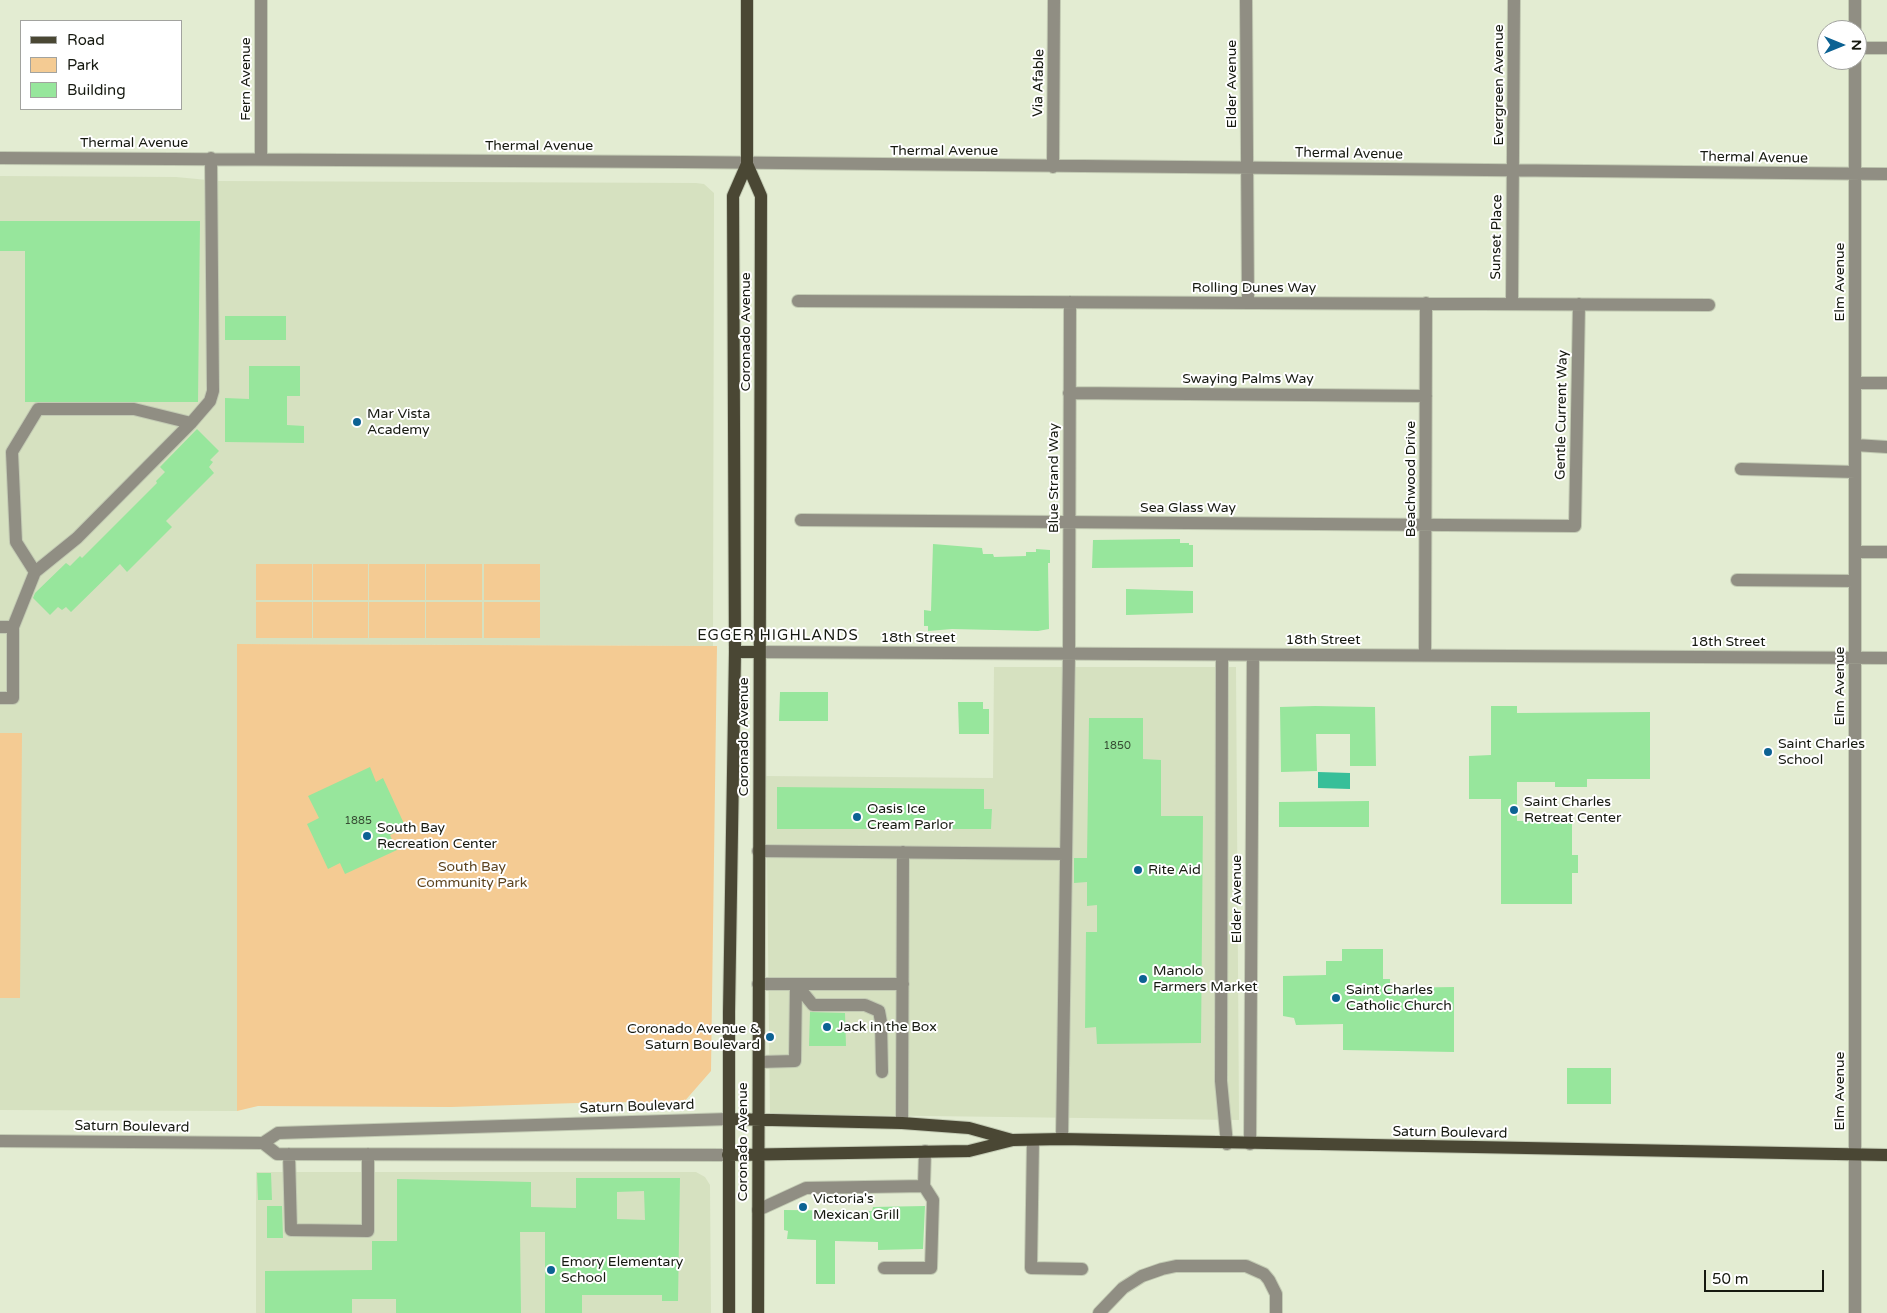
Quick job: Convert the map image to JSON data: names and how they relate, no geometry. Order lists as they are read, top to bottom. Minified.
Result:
{"streets":{"main road":["Coronado Avenue","Saturn Boulevard"],"street":["Fern Avenue","Via Afable","Elder Avenue","Evergreen Avenue","Thermal Avenue","Sunset Place","Elm Avenue","Rolling Dunes Way","Swaying Palms Way","Gentle Current Way","Blue Strand Way","Beachwood Drive","Sea Glass Way","18th Street"]},"crossings":[["Fern Avenue","Thermal Avenue"],["Via Afable","Thermal Avenue"],["Elder Avenue","Thermal Avenue"],["Elder Avenue","Rolling Dunes Way"],["Elder Avenue","18th Street"],["Elder Avenue","Saturn Boulevard"],["Evergreen Avenue","Thermal Avenue"],["Evergreen Avenue","Sunset Place"],["Thermal Avenue","Sunset Place"],["Thermal Avenue","Elm Avenue"],["Thermal Avenue","Coronado Avenue"],["Sunset Place","Rolling Dunes Way"],["Elm Avenue","18th Street"],["Elm Avenue","Saturn Boulevard"],["Rolling Dunes Way","Gentle Current Way"],["Rolling Dunes Way","Blue Strand Way"],["Rolling Dunes Way","Beachwood Drive"],["Coronado Avenue","18th Street"],["Coronado Avenue","Saturn Boulevard"],["Swaying Palms Way","Blue Strand Way"],["Swaying Palms Way","Beachwood Drive"],["Gentle Current Way","Sea Glass Way"],["Blue Strand Way","Sea Glass Way"],["Blue Strand Way","18th Street"],["Blue Strand Way","Saturn Boulevard"],["Beachwood Drive","Sea Glass Way"],["Beachwood Drive","18th Street"]],"districts":["EGGER HIGHLANDS"],"parks":["South Bay Community Park"],"places":["Mar Vista Academy","Saint Charles School","Saint Charles Retreat Center","Oasis Ice Cream Parlor","South Bay Recreation Center","Rite Aid","Manolo Farmers Market","Saint Charles Catholic Church","Jack in the Box","Coronado Avenue & Saturn Boulevard","Victoria's Mexican Grill","Emory Elementary School"],"house_numbers":["1850","1885"],"legend":["Road","Park","Building"],"scale_bar":"50 m","north":"right"}
